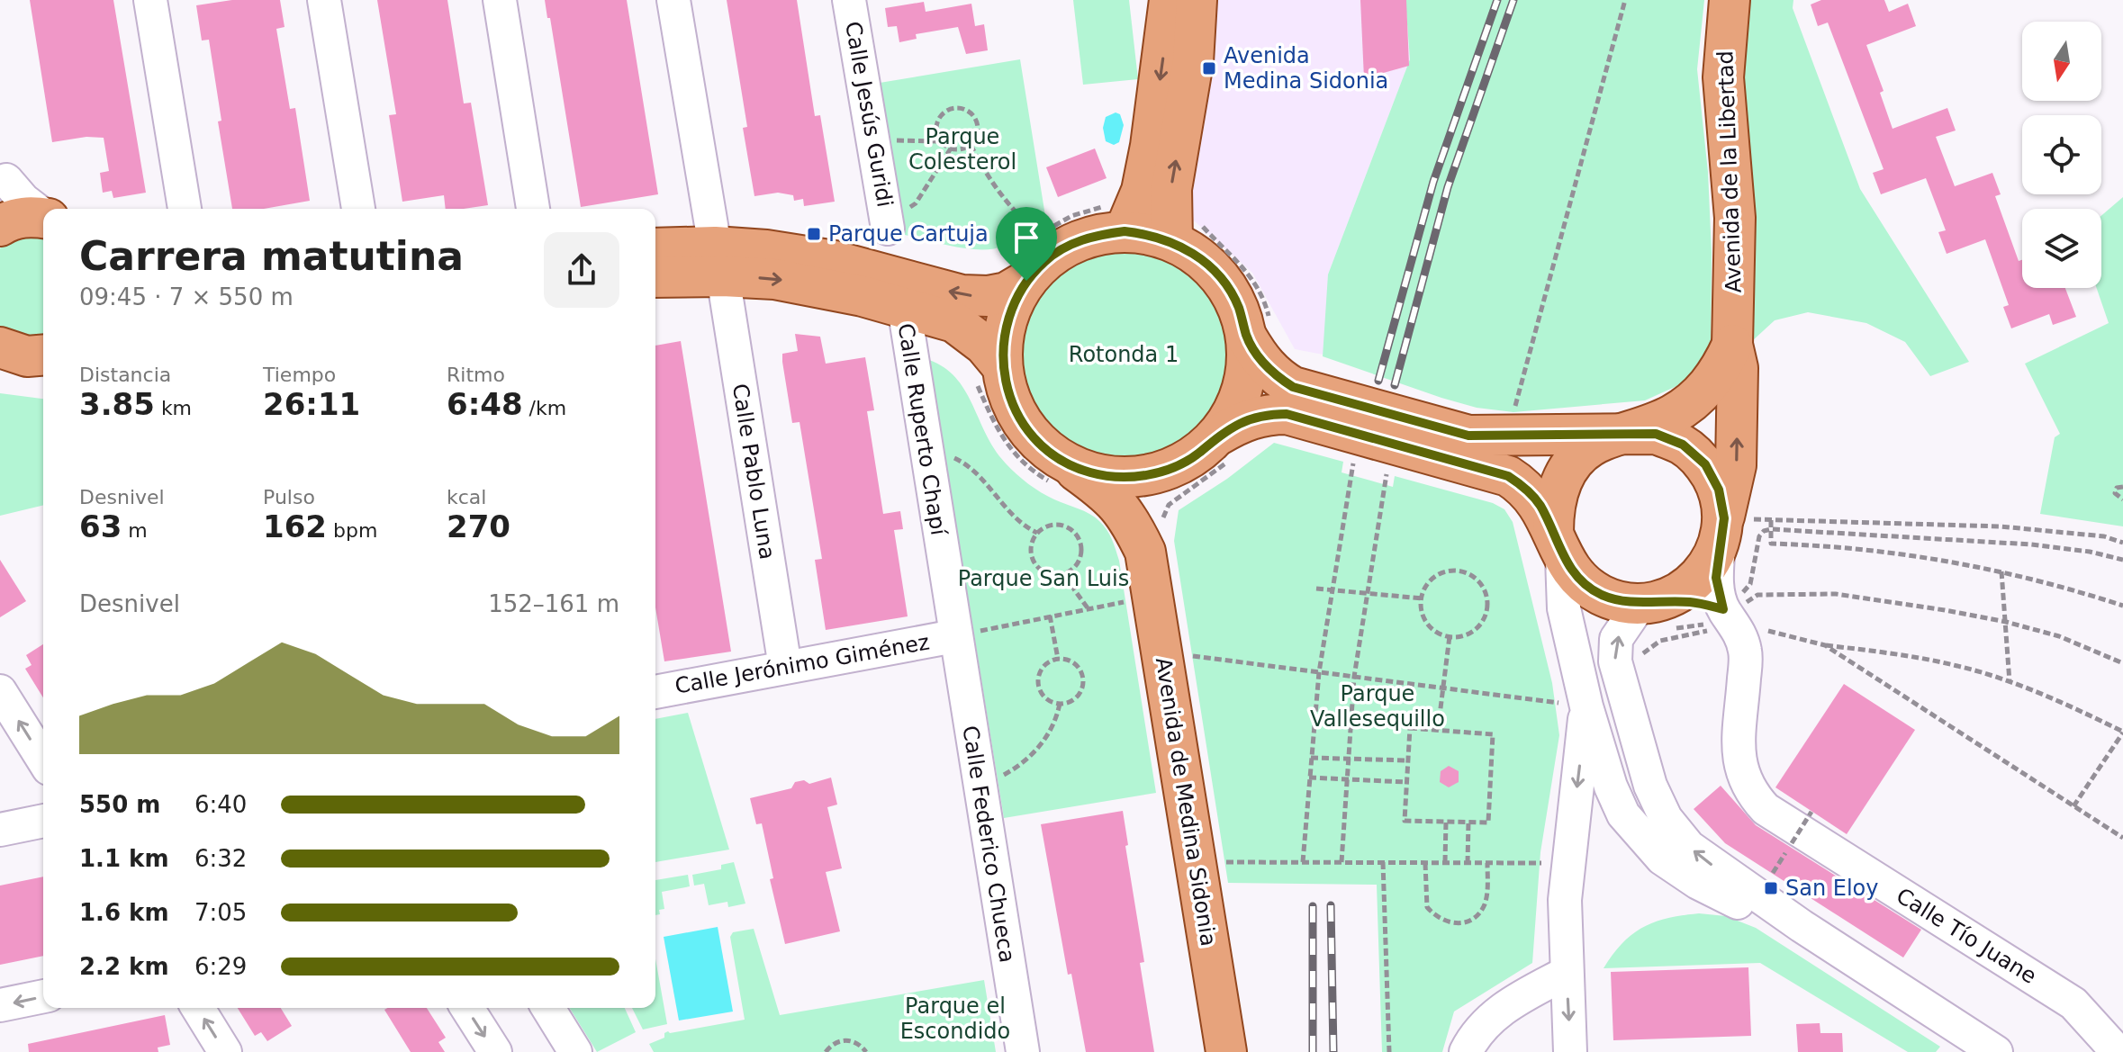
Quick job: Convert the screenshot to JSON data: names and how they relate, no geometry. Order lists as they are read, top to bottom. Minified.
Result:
{"streets":{"main road":["Avenida de la Libertad","Avenida de Medina Sidonia"],"street":["Calle Jesús Guridi","Calle Ruperto Chapí","Calle Pablo Luna","Calle Jerónimo Giménez","Calle Federico Chueca","Calle Tío Juane"]},"crossings":[["Avenida de la Libertad","Calle Tío Juane"],["Calle Ruperto Chapí","Calle Jerónimo Giménez"],["Calle Ruperto Chapí","Calle Federico Chueca"],["Calle Pablo Luna","Calle Jerónimo Giménez"],["Calle Jerónimo Giménez","Calle Federico Chueca"]],"parks":["Parque Colesterol","Rotonda 1","Parque San Luis","Parque Vallesequillo","Parque el Escondido"],"places":{"transit":["Avenida Medina Sidonia","Parque Cartuja","San Eloy"]},"north":"bottom","page":{"heading":["Carrera matutina","09:45 · 7 × 550 m"],"stats":[["Distancia","3.85 km"],["Tiempo","26:11"],["Ritmo","6:48 /km"],["Desnivel","63 m"],["Pulso","162 bpm"],["kcal","270"]],"chart":["Desnivel","152–161 m"],"list":[{"name":"550 m","note":"6:40"},{"name":"1.1 km","note":"6:32"},{"name":"1.6 km","note":"7:05"},{"name":"2.2 km","note":"6:29"}]}}
